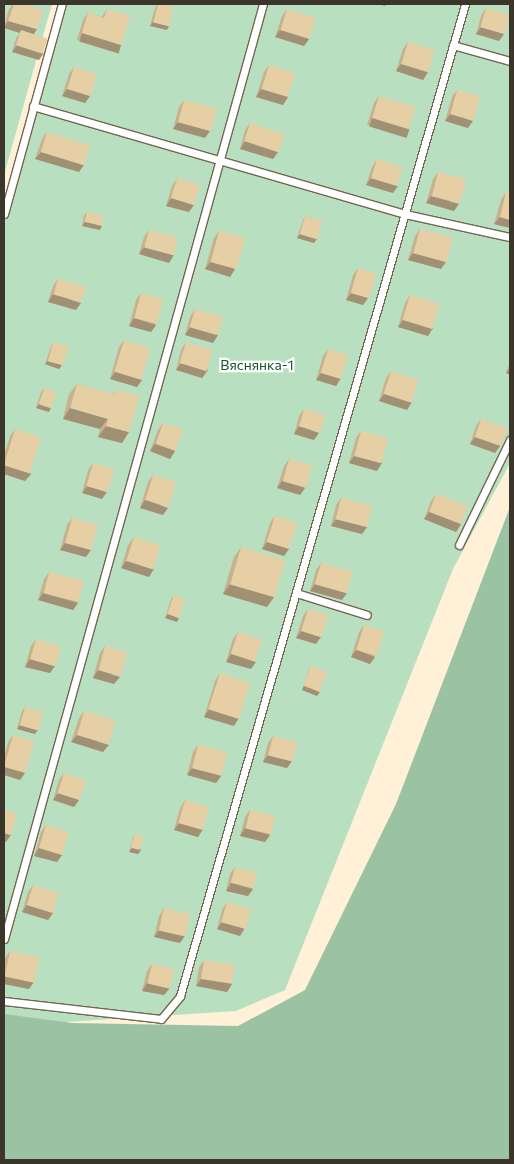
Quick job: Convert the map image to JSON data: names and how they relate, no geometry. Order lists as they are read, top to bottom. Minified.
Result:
{"parks":["Вяснянка-1"]}
